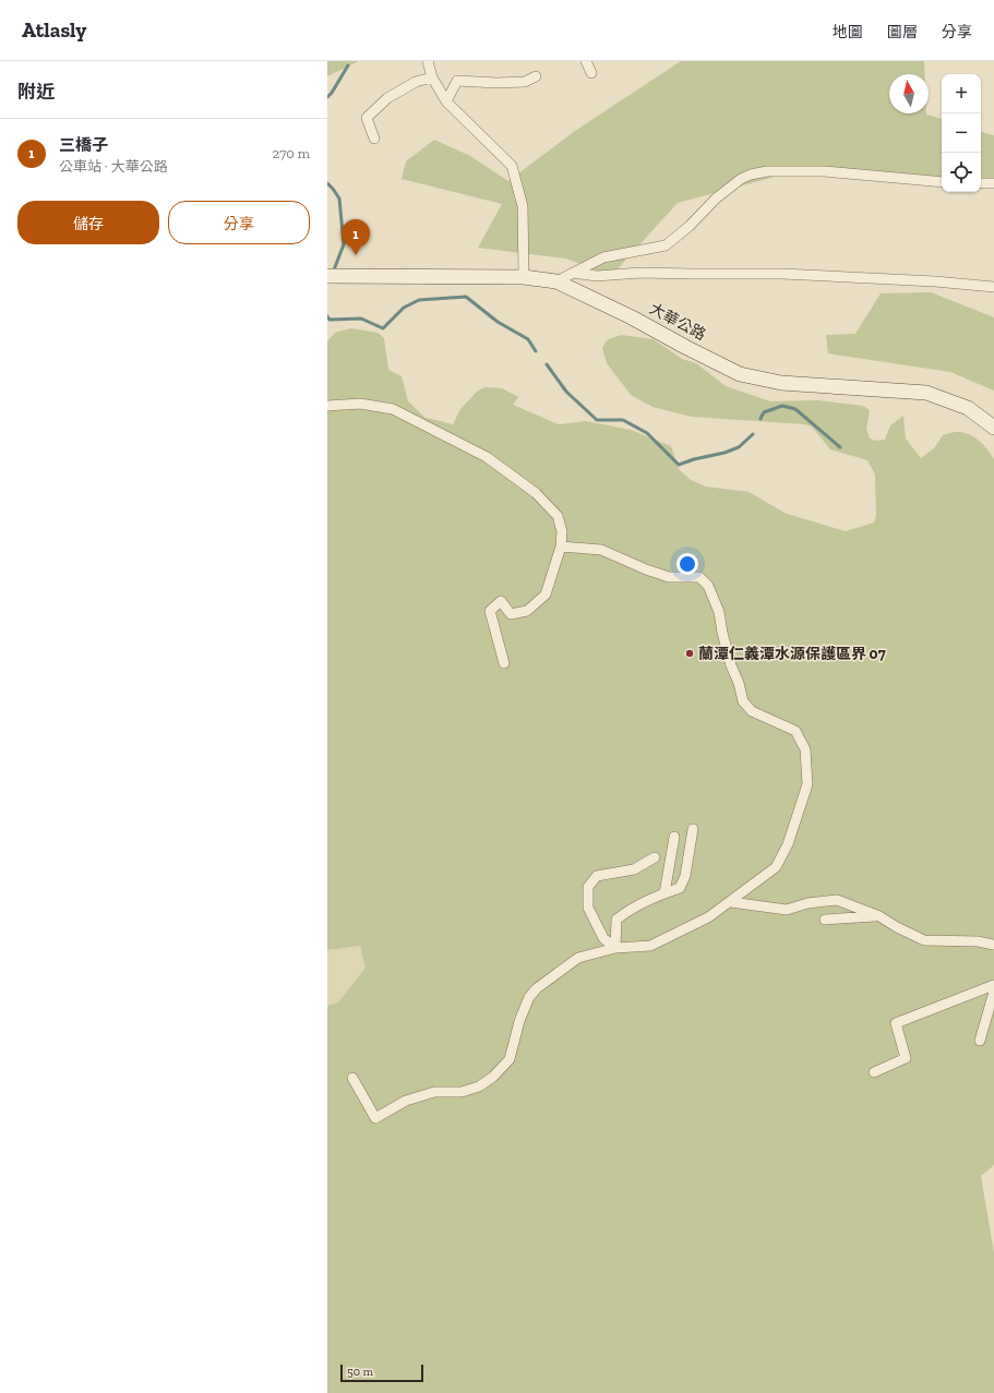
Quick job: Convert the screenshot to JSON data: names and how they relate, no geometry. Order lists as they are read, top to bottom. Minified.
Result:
{"streets":{"main road":["大華公路"]},"places":["蘭潭仁義潭水源保護區界 07"],"scale_bar":"50 m","north":"top","page":{"header":"Atlasly","nav":["地圖","圖層","分享"],"heading":"附近","map_buttons":["+","−"],"list":[{"mark":"1","name":"三橋子","note":"公車站 · 大華公路","value":"270 m"}],"buttons":["儲存","分享"],"pins":"1","scale":"50 m"}}
